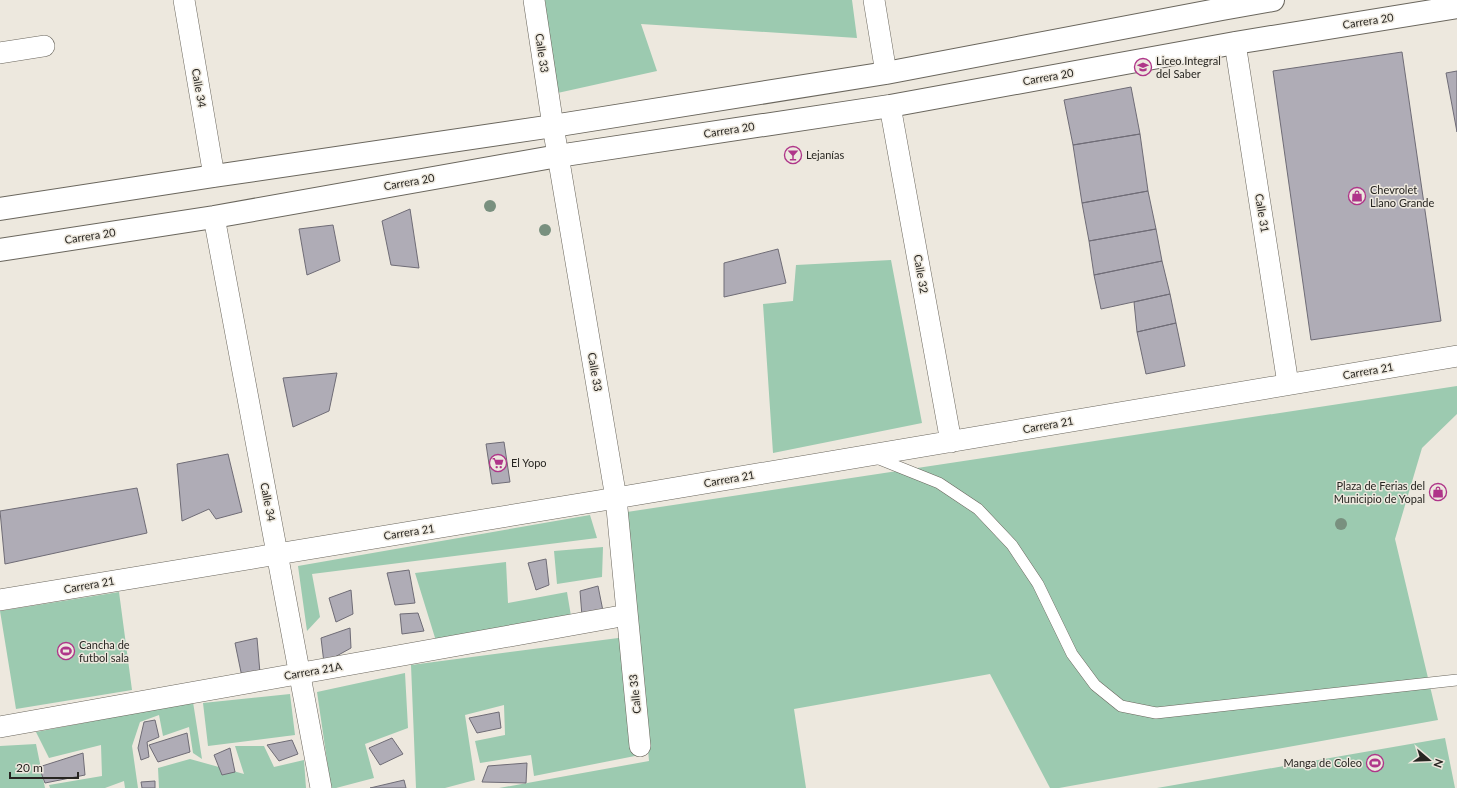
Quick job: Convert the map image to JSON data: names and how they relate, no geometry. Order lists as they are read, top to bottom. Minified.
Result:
{"streets":{"main road":["Carrera 20"],"street":["Calle 33","Calle 34","Calle 31","Calle 32","Carrera 21","Carrera 21A"]},"crossings":[["Carrera 20","Calle 33"],["Carrera 20","Calle 34"],["Carrera 20","Calle 31"],["Carrera 20","Calle 32"],["Calle 33","Carrera 21"],["Calle 33","Carrera 21A"],["Calle 34","Carrera 21"],["Calle 34","Carrera 21A"],["Calle 31","Carrera 21"],["Calle 32","Carrera 21"]],"places":{"school or university":["Liceo Integral del Saber"],"bar":["Lejanías"],"shop":["Chevrolet Llano Grande","Plaza de Ferias del Municipio de Yopal"],"supermarket":["El Yopo"],"sports":["Cancha de futbol sala","Manga de Coleo"]},"scale_bar":"20 m","north":"right"}
